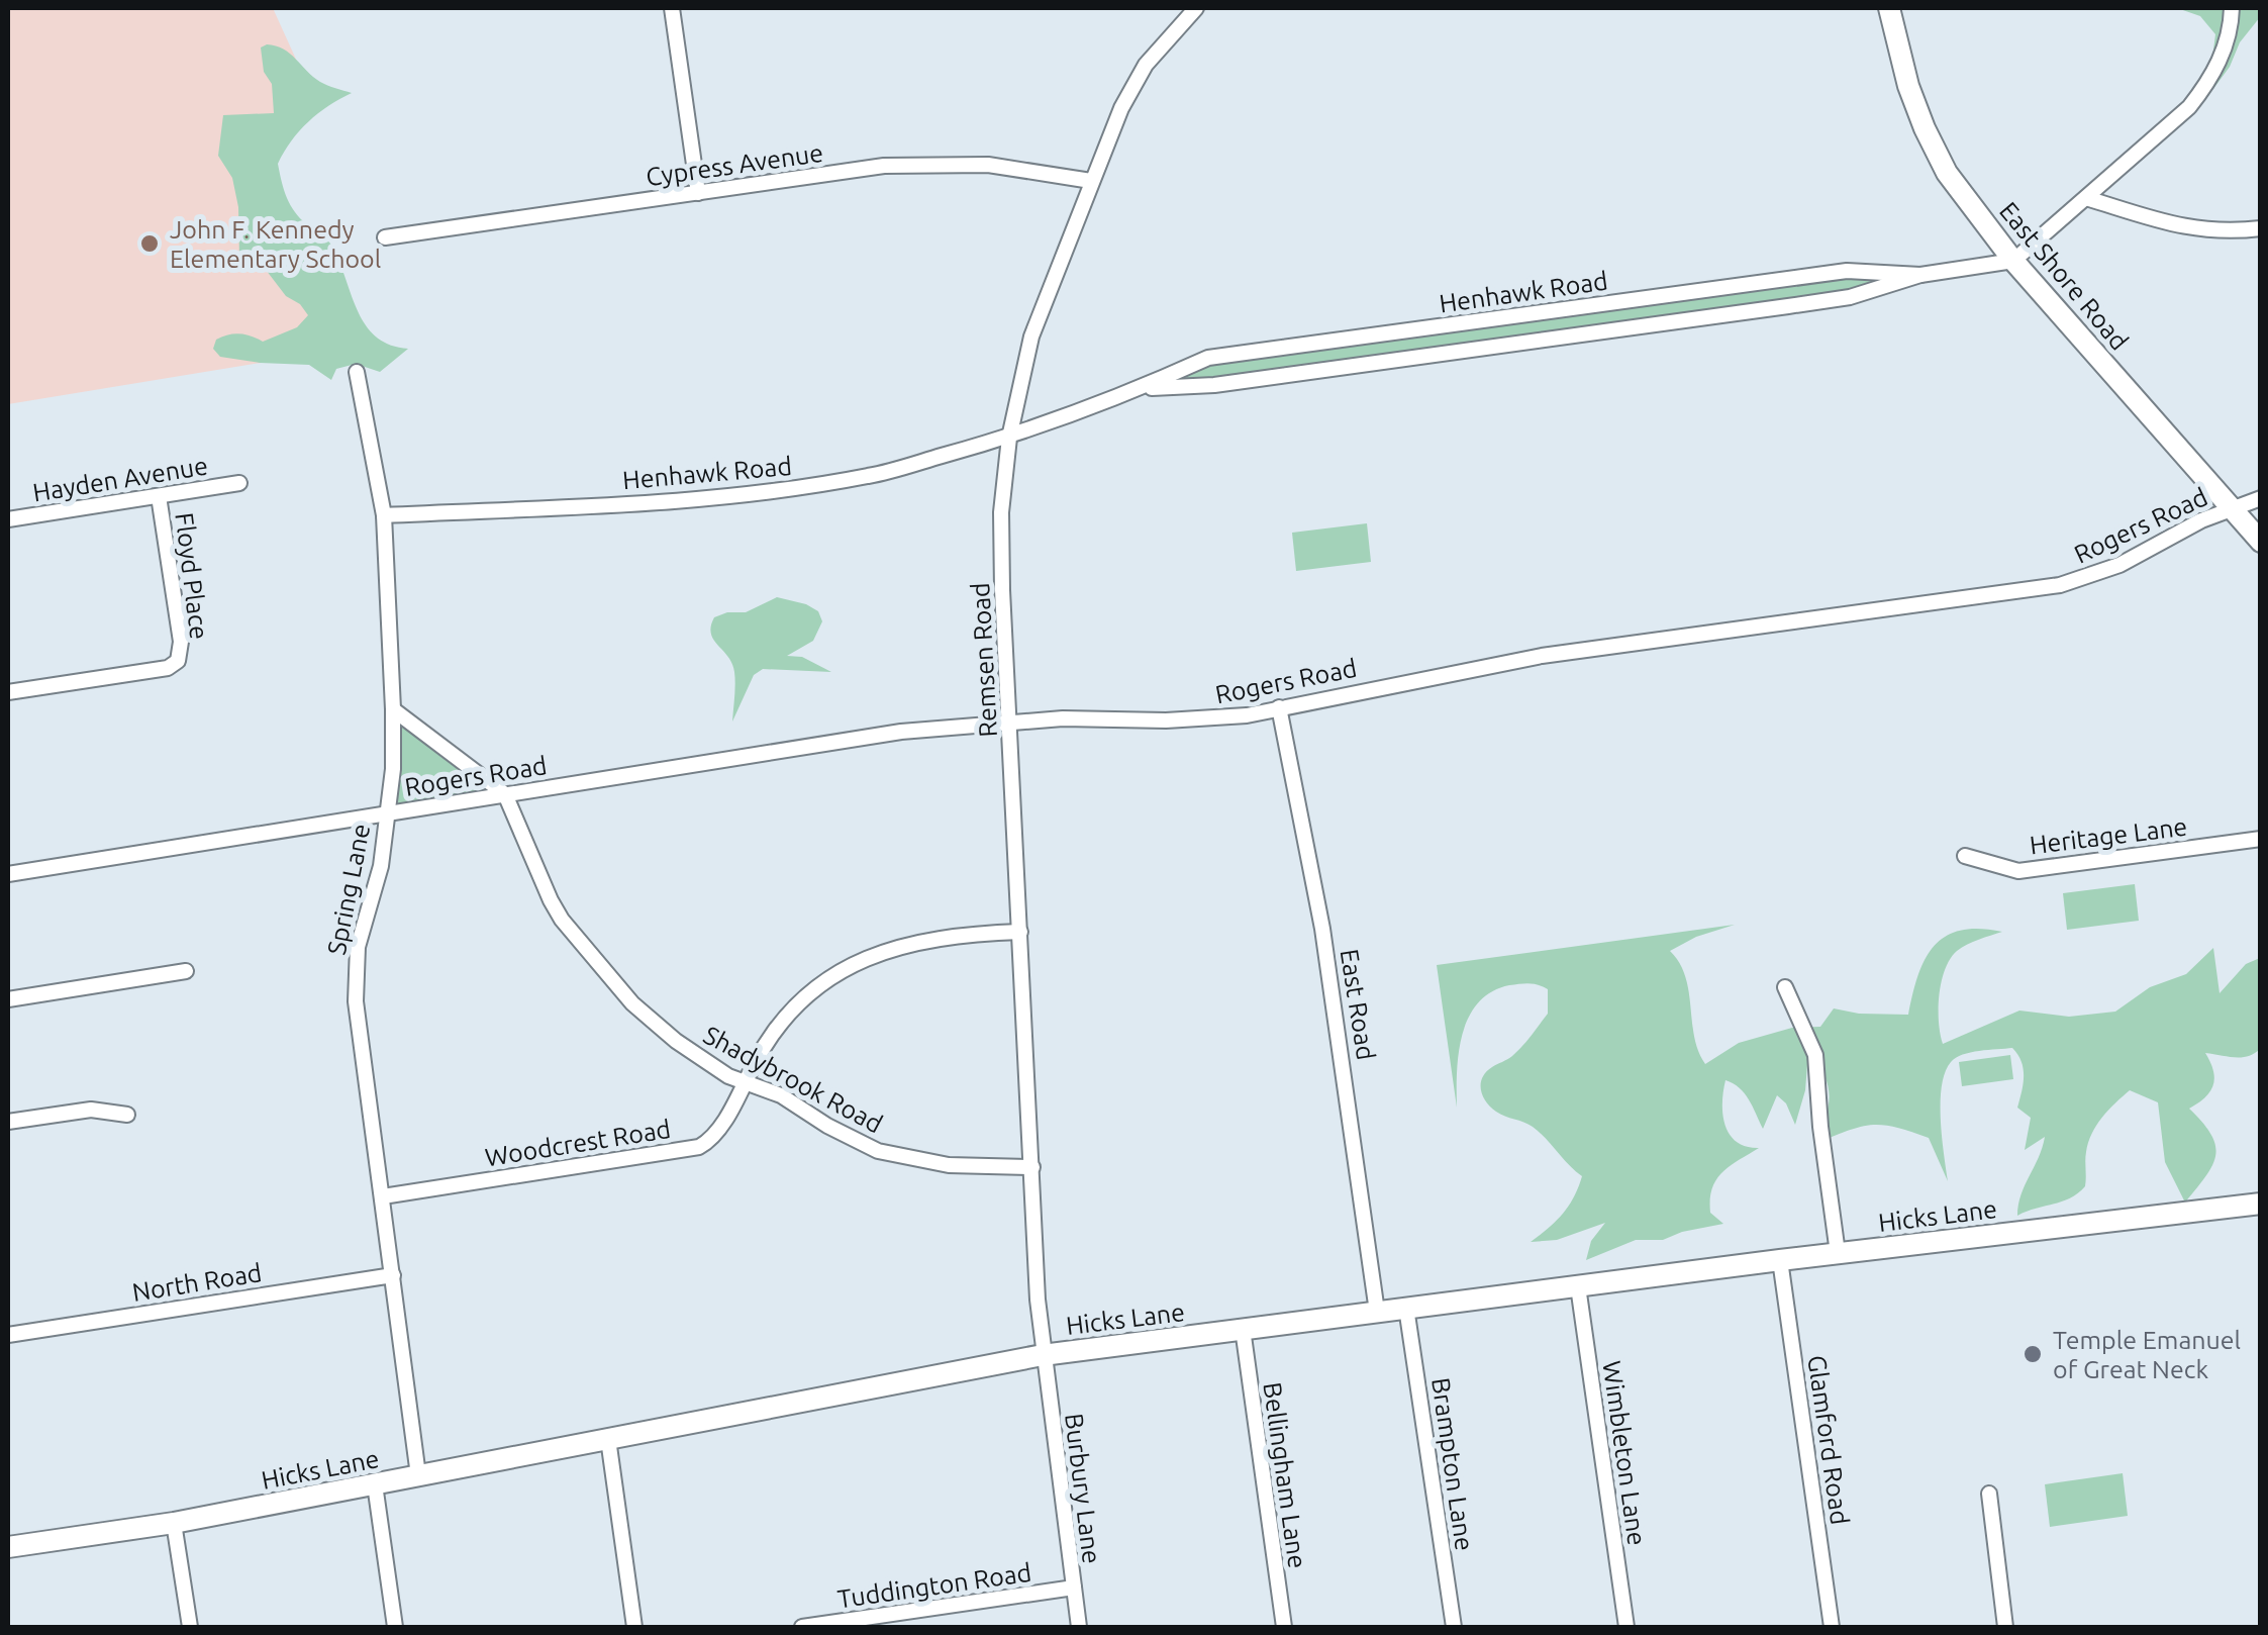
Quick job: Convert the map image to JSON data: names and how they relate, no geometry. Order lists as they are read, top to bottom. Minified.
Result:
{"streets":{"main road":["East Shore Road","Hicks Lane"],"street":["Cypress Avenue","Henhawk Road","Hayden Avenue","Rogers Road","Floyd Place","Remsen Road","Heritage Lane","Spring Lane","East Road","Shadybrook Road","Woodcrest Road","North Road","Glamford Road","Wimbleton Lane","Brampton Lane","Bellingham Lane","Burbury Lane","Tuddington Road"]},"crossings":[["Cypress Avenue","Remsen Road"],["East Shore Road","Henhawk Road"],["East Shore Road","Rogers Road"],["Henhawk Road","Remsen Road"],["Henhawk Road","Spring Lane"],["Hayden Avenue","Floyd Place"],["Rogers Road","Remsen Road"],["Rogers Road","Spring Lane"],["Rogers Road","East Road"],["Rogers Road","Shadybrook Road"],["Remsen Road","Shadybrook Road"],["Remsen Road","Woodcrest Road"],["Remsen Road","Hicks Lane"],["Remsen Road","Burbury Lane"],["Spring Lane","Shadybrook Road"],["Spring Lane","Woodcrest Road"],["Spring Lane","Hicks Lane"],["Spring Lane","North Road"],["East Road","Hicks Lane"],["Shadybrook Road","Woodcrest Road"],["Hicks Lane","Glamford Road"],["Hicks Lane","Wimbleton Lane"],["Hicks Lane","Brampton Lane"],["Hicks Lane","Bellingham Lane"],["Hicks Lane","Burbury Lane"],["Burbury Lane","Tuddington Road"]],"places":["John F. Kennedy Elementary School","Temple Emanuel of Great Neck"]}
